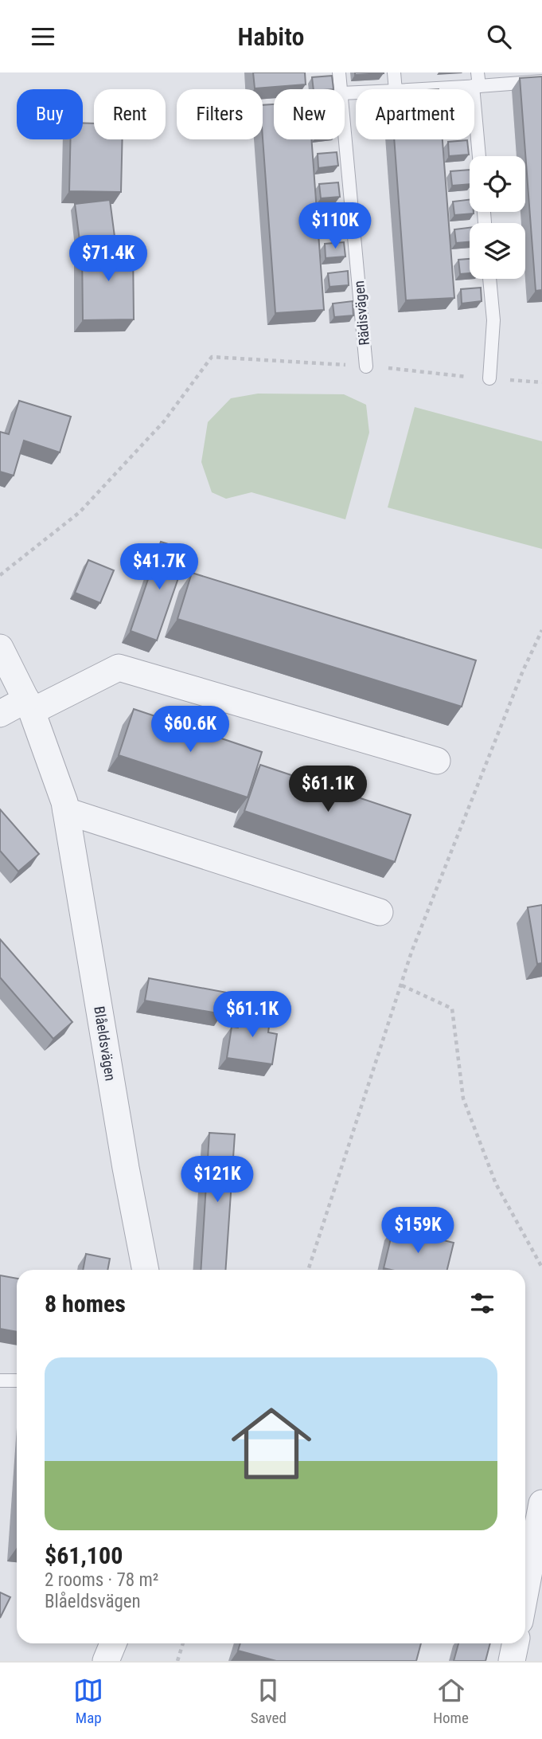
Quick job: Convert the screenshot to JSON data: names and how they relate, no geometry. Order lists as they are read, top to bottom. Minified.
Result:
{"streets":{"street":["Blåeldsvägen"],"lane":["Rädisvägen"]},"page":{"header":"Habito","chip":["Buy","Rent","Filters","New","Apartment"],"price":["$110K","$71.4K","$41.7K","$60.6K","$61.1K","$61.1K","$121K","$159K"],"heading":"8 homes","list":[{"name":"$61,100","note":"2 rooms · 78 m² · Blåeldsvägen"}],"tabs":["Map","Saved","Home"]}}
